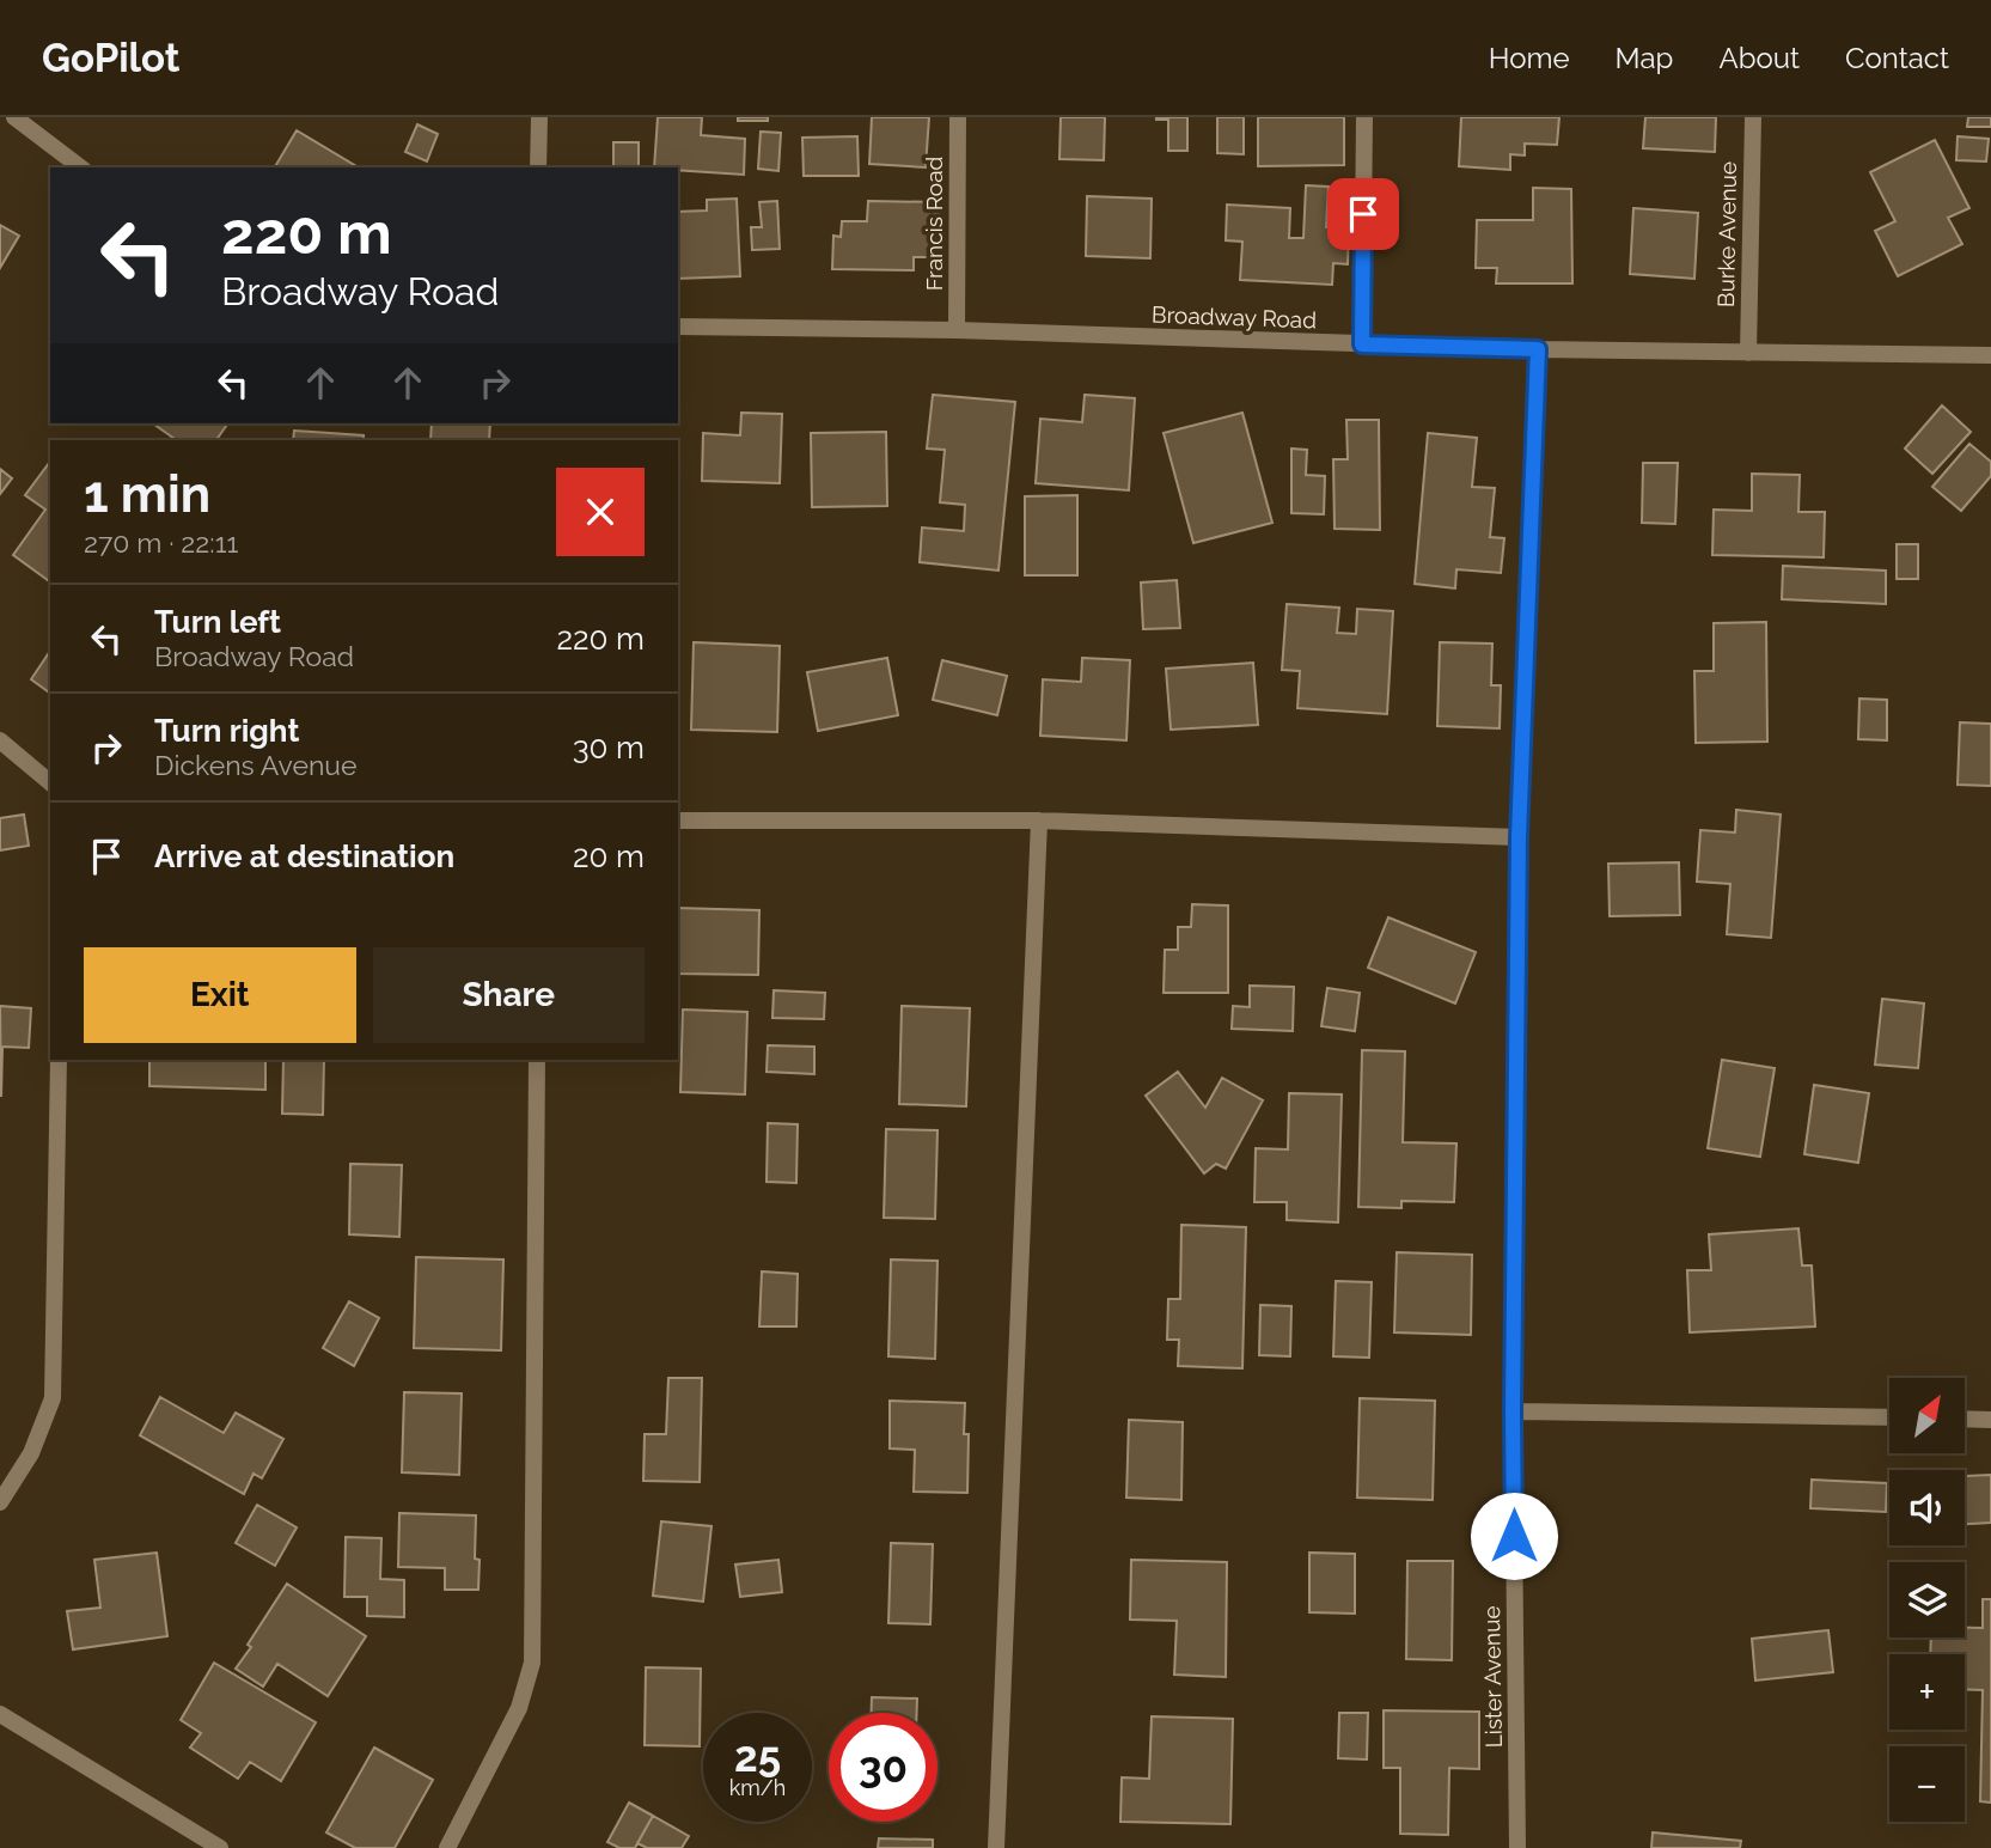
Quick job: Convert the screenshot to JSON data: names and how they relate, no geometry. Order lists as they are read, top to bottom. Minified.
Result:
{"streets":{"street":["Francis Road","Burke Avenue","Broadway Road","Lister Avenue"]},"crossings":[["Francis Road","Broadway Road"],["Burke Avenue","Broadway Road"],["Broadway Road","Lister Avenue"]],"north":"top right","page":{"header":"GoPilot","nav":["Home","Map","About","Contact"],"turn":["220 m","Broadway Road"],"heading":["1 min","270 m · 22:11"],"list":[{"name":"Turn left","note":"Broadway Road","value":"220 m"},{"name":"Turn right","note":"Dickens Avenue","value":"30 m"},{"name":"Arrive at destination","value":"20 m"}],"buttons":["Exit","Share"],"map_buttons":["+","−"],"speed":"25 km/h","limit":"30"}}
